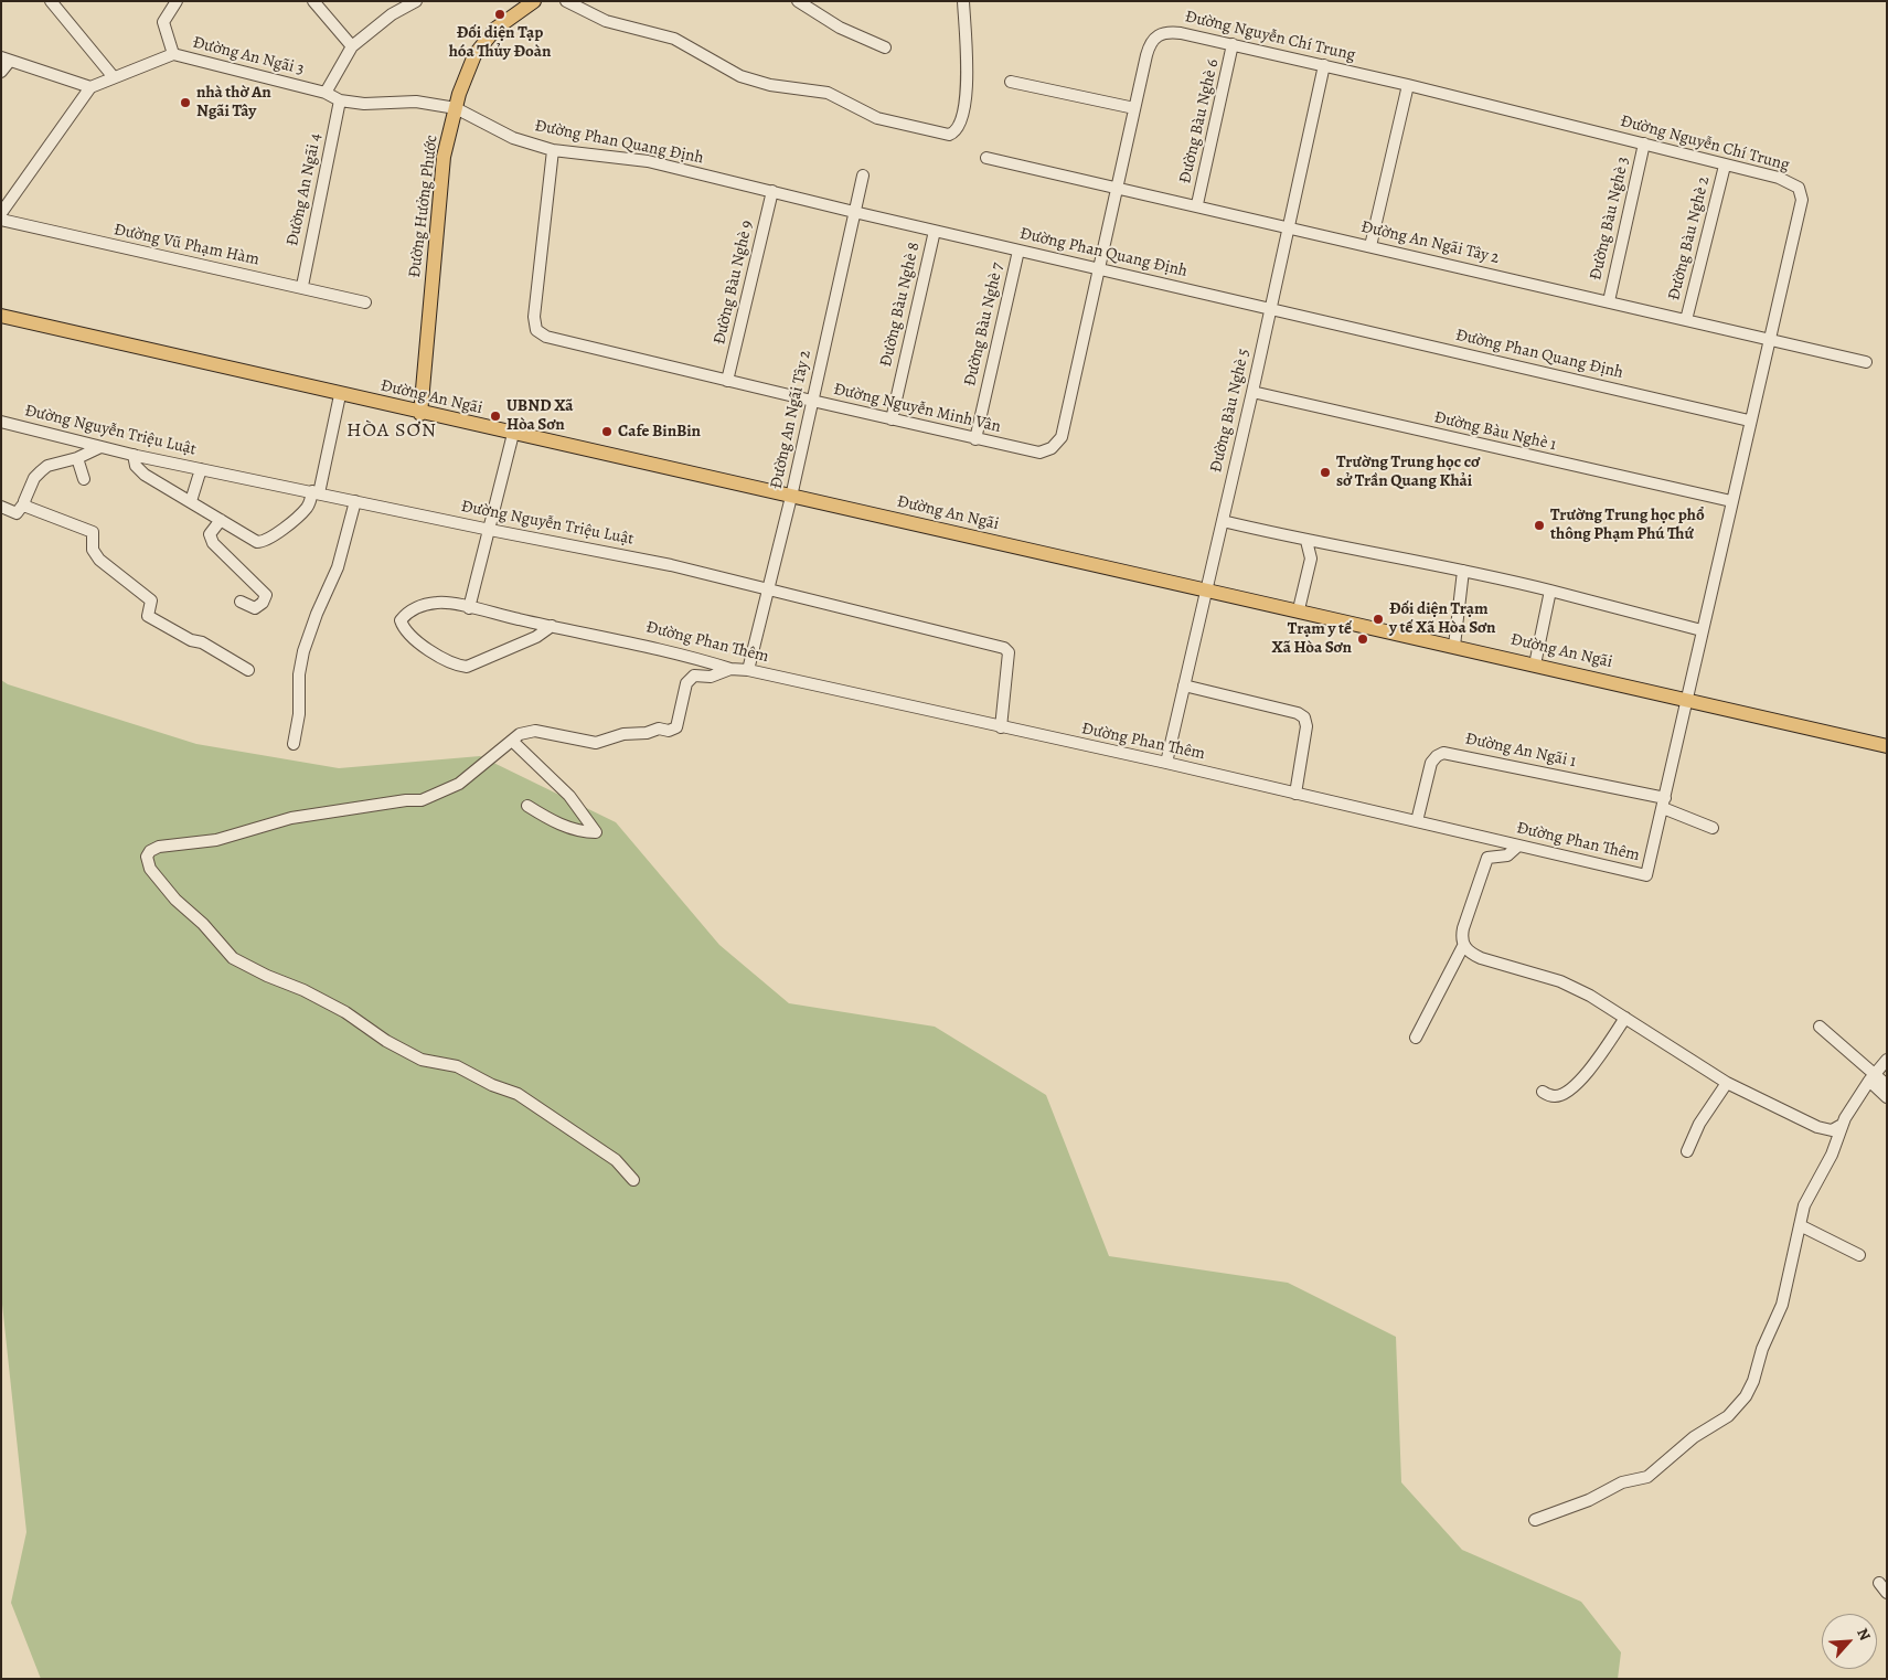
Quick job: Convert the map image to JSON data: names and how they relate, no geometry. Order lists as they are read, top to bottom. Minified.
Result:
{"streets":{"main road":["Đường Hưởng Phước","Đường An Ngãi"],"street":["Đường Nguyễn Chí Trung","Đường An Ngãi 3","Đường Bàu Nghè 6","Đường Phan Quang Định","Đường An Ngãi 4","Đường Bàu Nghè 3","Đường Bàu Nghè 2","Đường An Ngãi Tây 2","Đường Vũ Phạm Hàm","Đường Bàu Nghè 9","Đường Bàu Nghè 8","Đường Bàu Nghè 7","Đường Nguyễn Minh Vân","Đường Bàu Nghè 5","Đường Nguyễn Triệu Luật","Đường Bàu Nghè 1","Đường Phan Thêm","Đường An Ngãi 1"]},"crossings":[["Đường Nguyễn Chí Trung","Đường Bàu Nghè 6"],["Đường Nguyễn Chí Trung","Đường Phan Quang Định"],["Đường Nguyễn Chí Trung","Đường Bàu Nghè 3"],["Đường Nguyễn Chí Trung","Đường Bàu Nghè 2"],["Đường Nguyễn Chí Trung","Đường An Ngãi Tây 2"],["Đường Nguyễn Chí Trung","Đường An Ngãi"],["Đường Nguyễn Chí Trung","Đường Nguyễn Minh Vân"],["Đường Nguyễn Chí Trung","Đường Bàu Nghè 5"],["Đường Nguyễn Chí Trung","Đường Bàu Nghè 1"],["Đường Nguyễn Chí Trung","Đường Phan Thêm"],["Đường An Ngãi 3","Đường Phan Quang Định"],["Đường An Ngãi 3","Đường An Ngãi 4"],["Đường An Ngãi 3","Đường Hưởng Phước"],["Đường Bàu Nghè 6","Đường An Ngãi Tây 2"],["Đường Phan Quang Định","Đường Hưởng Phước"],["Đường Phan Quang Định","Đường An Ngãi Tây 2"],["Đường Phan Quang Định","Đường Bàu Nghè 9"],["Đường Phan Quang Định","Đường Bàu Nghè 8"],["Đường Phan Quang Định","Đường Bàu Nghè 7"],["Đường Phan Quang Định","Đường Nguyễn Minh Vân"],["Đường Phan Quang Định","Đường Bàu Nghè 5"],["Đường An Ngãi 4","Đường Vũ Phạm Hàm"],["Đường Hưởng Phước","Đường An Ngãi"],["Đường Bàu Nghè 3","Đường An Ngãi Tây 2"],["Đường Bàu Nghè 2","Đường An Ngãi Tây 2"],["Đường An Ngãi Tây 2","Đường An Ngãi"],["Đường An Ngãi Tây 2","Đường Nguyễn Minh Vân"],["Đường An Ngãi Tây 2","Đường Bàu Nghè 5"],["Đường An Ngãi Tây 2","Đường Nguyễn Triệu Luật"],["Đường An Ngãi Tây 2","Đường Phan Thêm"],["Đường Bàu Nghè 9","Đường Nguyễn Minh Vân"],["Đường Bàu Nghè 8","Đường Nguyễn Minh Vân"],["Đường Bàu Nghè 7","Đường Nguyễn Minh Vân"],["Đường An Ngãi","Đường Bàu Nghè 5"],["Đường An Ngãi","Đường Phan Thêm"],["Đường Bàu Nghè 5","Đường Bàu Nghè 1"],["Đường Bàu Nghè 5","Đường Phan Thêm"],["Đường Nguyễn Triệu Luật","Đường Phan Thêm"],["Đường Phan Thêm","Đường An Ngãi 1"]],"districts":["HÒA SƠN"],"places":["Đối diện Tạp hóa Thủy Đoàn","nhà thờ An Ngãi Tây","UBND Xã Hòa Sơn","Cafe BinBin","Trường Trung học cơ sở Trần Quang Khải","Trường Trung học phổ thông Phạm Phú Thứ","Đối diện Trạm y tế Xã Hòa Sơn","Trạm y tế Xã Hòa Sơn"],"north":"top right"}
